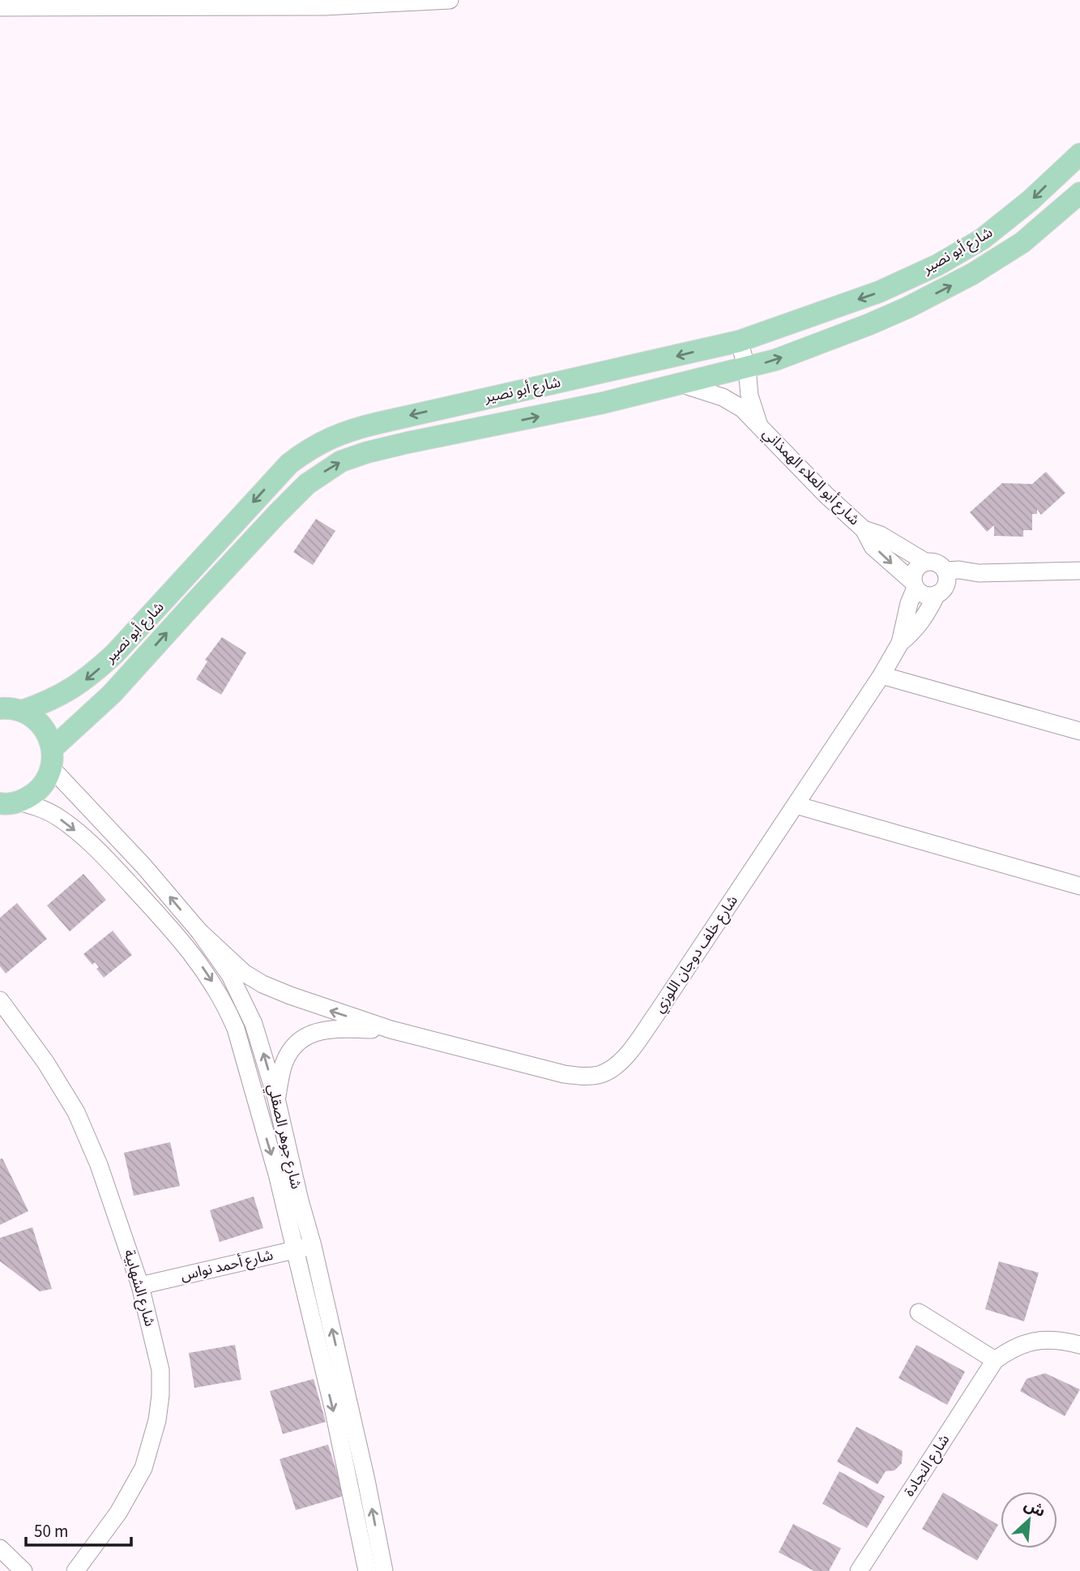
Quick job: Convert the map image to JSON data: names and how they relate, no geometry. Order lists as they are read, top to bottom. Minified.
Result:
{"streets":{"main road":["شارع أبو نصير"],"street":["شارع أبو العلاء الهمذاني","شارع خلف دوجان اللوزي","شارع جوهر الصقلي","شارع أحمد نواس","شارع الشهابية","شارع النجادة"]},"crossings":[["شارع أبو نصير","شارع أبو العلاء الهمذاني"],["شارع أبو نصير","شارع جوهر الصقلي"],["شارع أبو العلاء الهمذاني","شارع خلف دوجان اللوزي"],["شارع خلف دوجان اللوزي","شارع جوهر الصقلي"],["شارع جوهر الصقلي","شارع أحمد نواس"],["شارع أحمد نواس","شارع الشهابية"]],"scale_bar":"50 m","north":"top right"}
